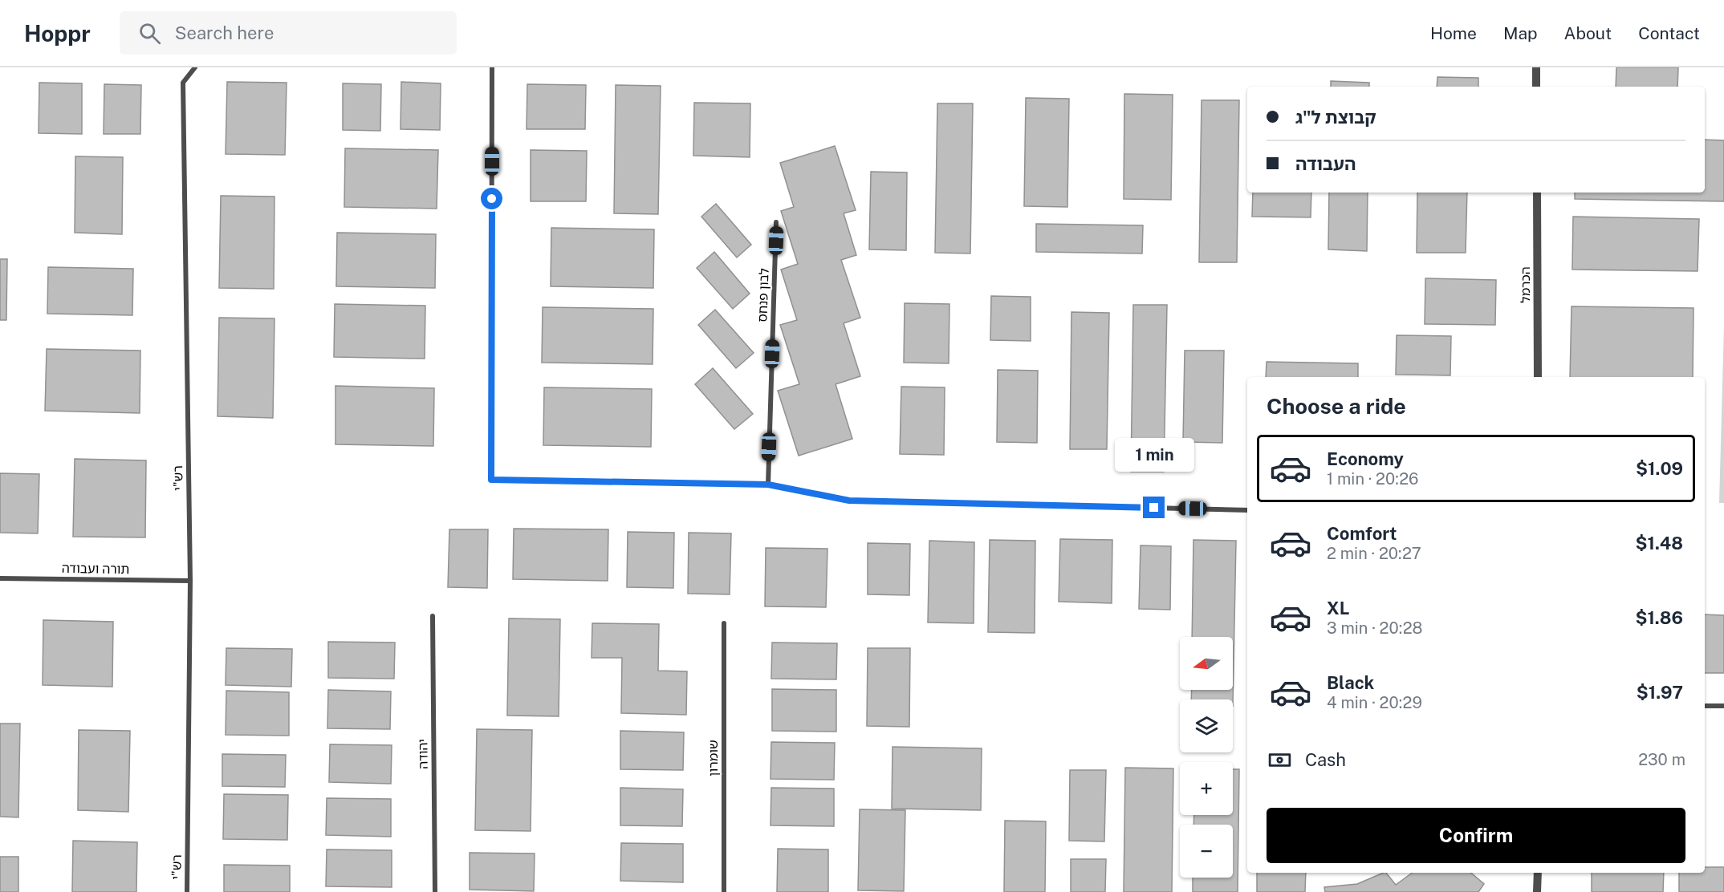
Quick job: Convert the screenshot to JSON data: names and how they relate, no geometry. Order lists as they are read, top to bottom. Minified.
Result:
{"streets":{"street":["הכרמל","לבון פנחס","רש\"י","תורה ועבודה","יהודה","שומרון"]},"crossings":[["רש\"י","תורה ועבודה"]],"north":"left","page":{"header":"Hoppr","search":"Search here","nav":["Home","Map","About","Contact"],"banner":["קבוצת ל\"ג","העבודה"],"heading":"Choose a ride","list":[{"name":"Economy","note":"1 min · 20:26","value":"$1.09"},{"name":"Comfort","note":"2 min · 20:27","value":"$1.48"},{"name":"XL","note":"3 min · 20:28","value":"$1.86"},{"name":"Black","note":"4 min · 20:29","value":"$1.97"}],"bubble":"1 min","map_buttons":["+","−"],"pay":["Cash","230 m"],"buttons":"Confirm"}}
